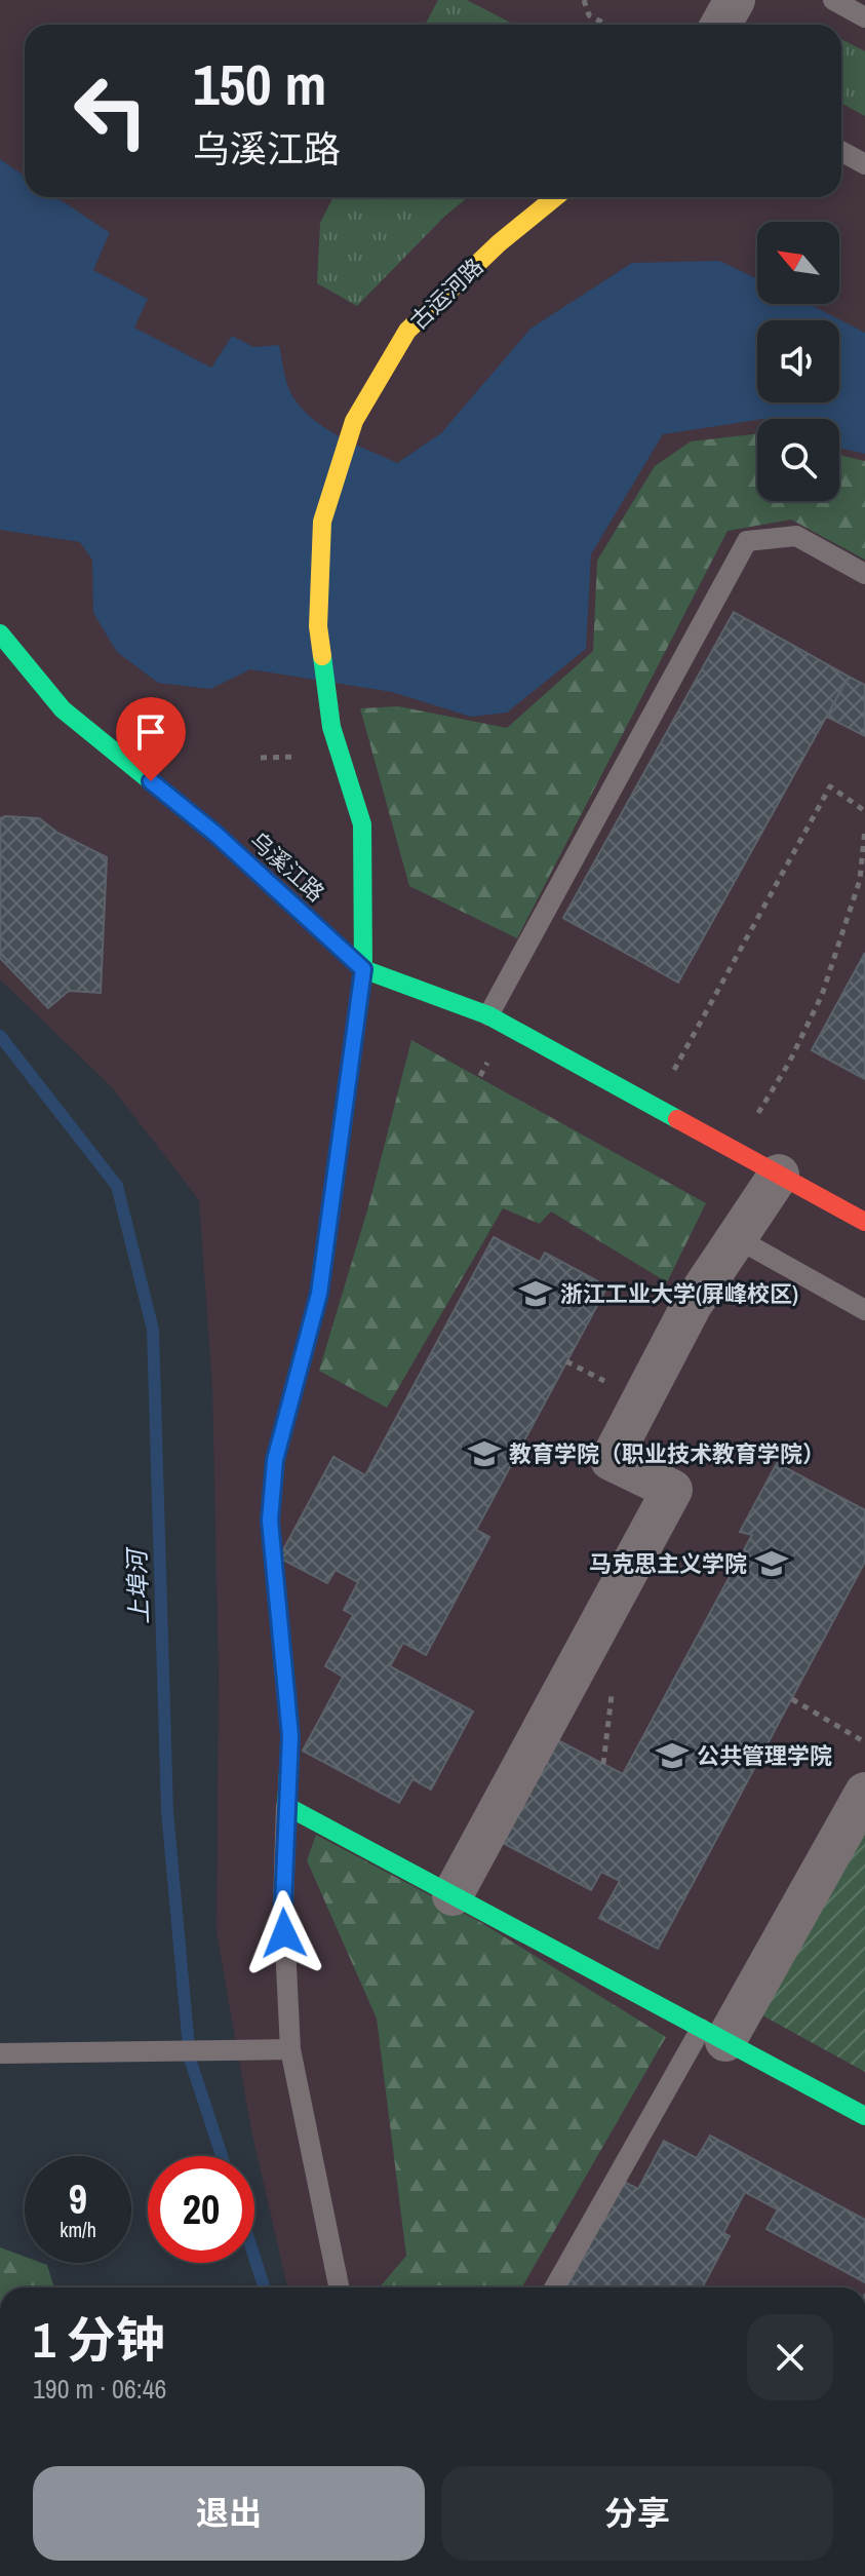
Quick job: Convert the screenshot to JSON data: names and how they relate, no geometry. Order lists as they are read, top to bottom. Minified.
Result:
{"streets":{"street":["古运河路","乌溪江路"]},"crossings":[["古运河路","乌溪江路"]],"water":["上埠河"],"places":{"school or university":["浙江工业大学(屏峰校区)","教育学院（职业技术教育学院）","马克思主义学院","公共管理学院"]},"north":"top left","page":{"turn":["150 m","乌溪江路"],"speed":"9 km/h","limit":"20","heading":["1 分钟","190 m · 06:46"],"buttons":["退出","分享"]}}
